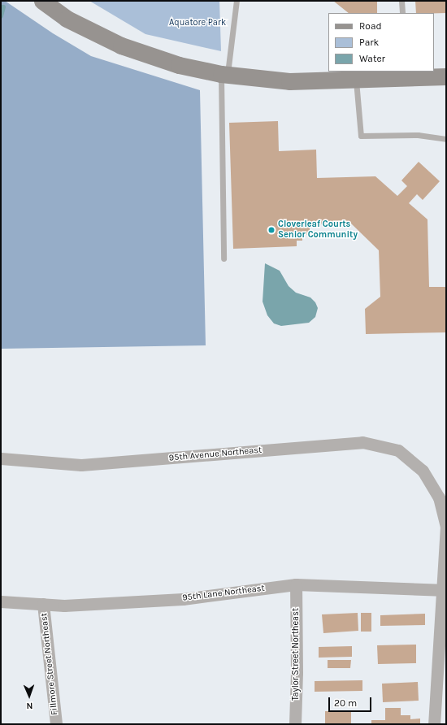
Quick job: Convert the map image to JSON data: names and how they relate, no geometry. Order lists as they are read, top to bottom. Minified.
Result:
{"streets":{"street":["95th Avenue Northeast","95th Lane Northeast","Taylor Street Northeast","Fillmore Street Northeast"]},"crossings":[["95th Avenue Northeast","95th Lane Northeast"],["95th Lane Northeast","Taylor Street Northeast"],["95th Lane Northeast","Fillmore Street Northeast"]],"parks":["Aquatore Park"],"places":["Cloverleaf Courts Senior Community"],"legend":["Road","Park","Water"],"scale_bar":"20 m","north":"bottom"}
